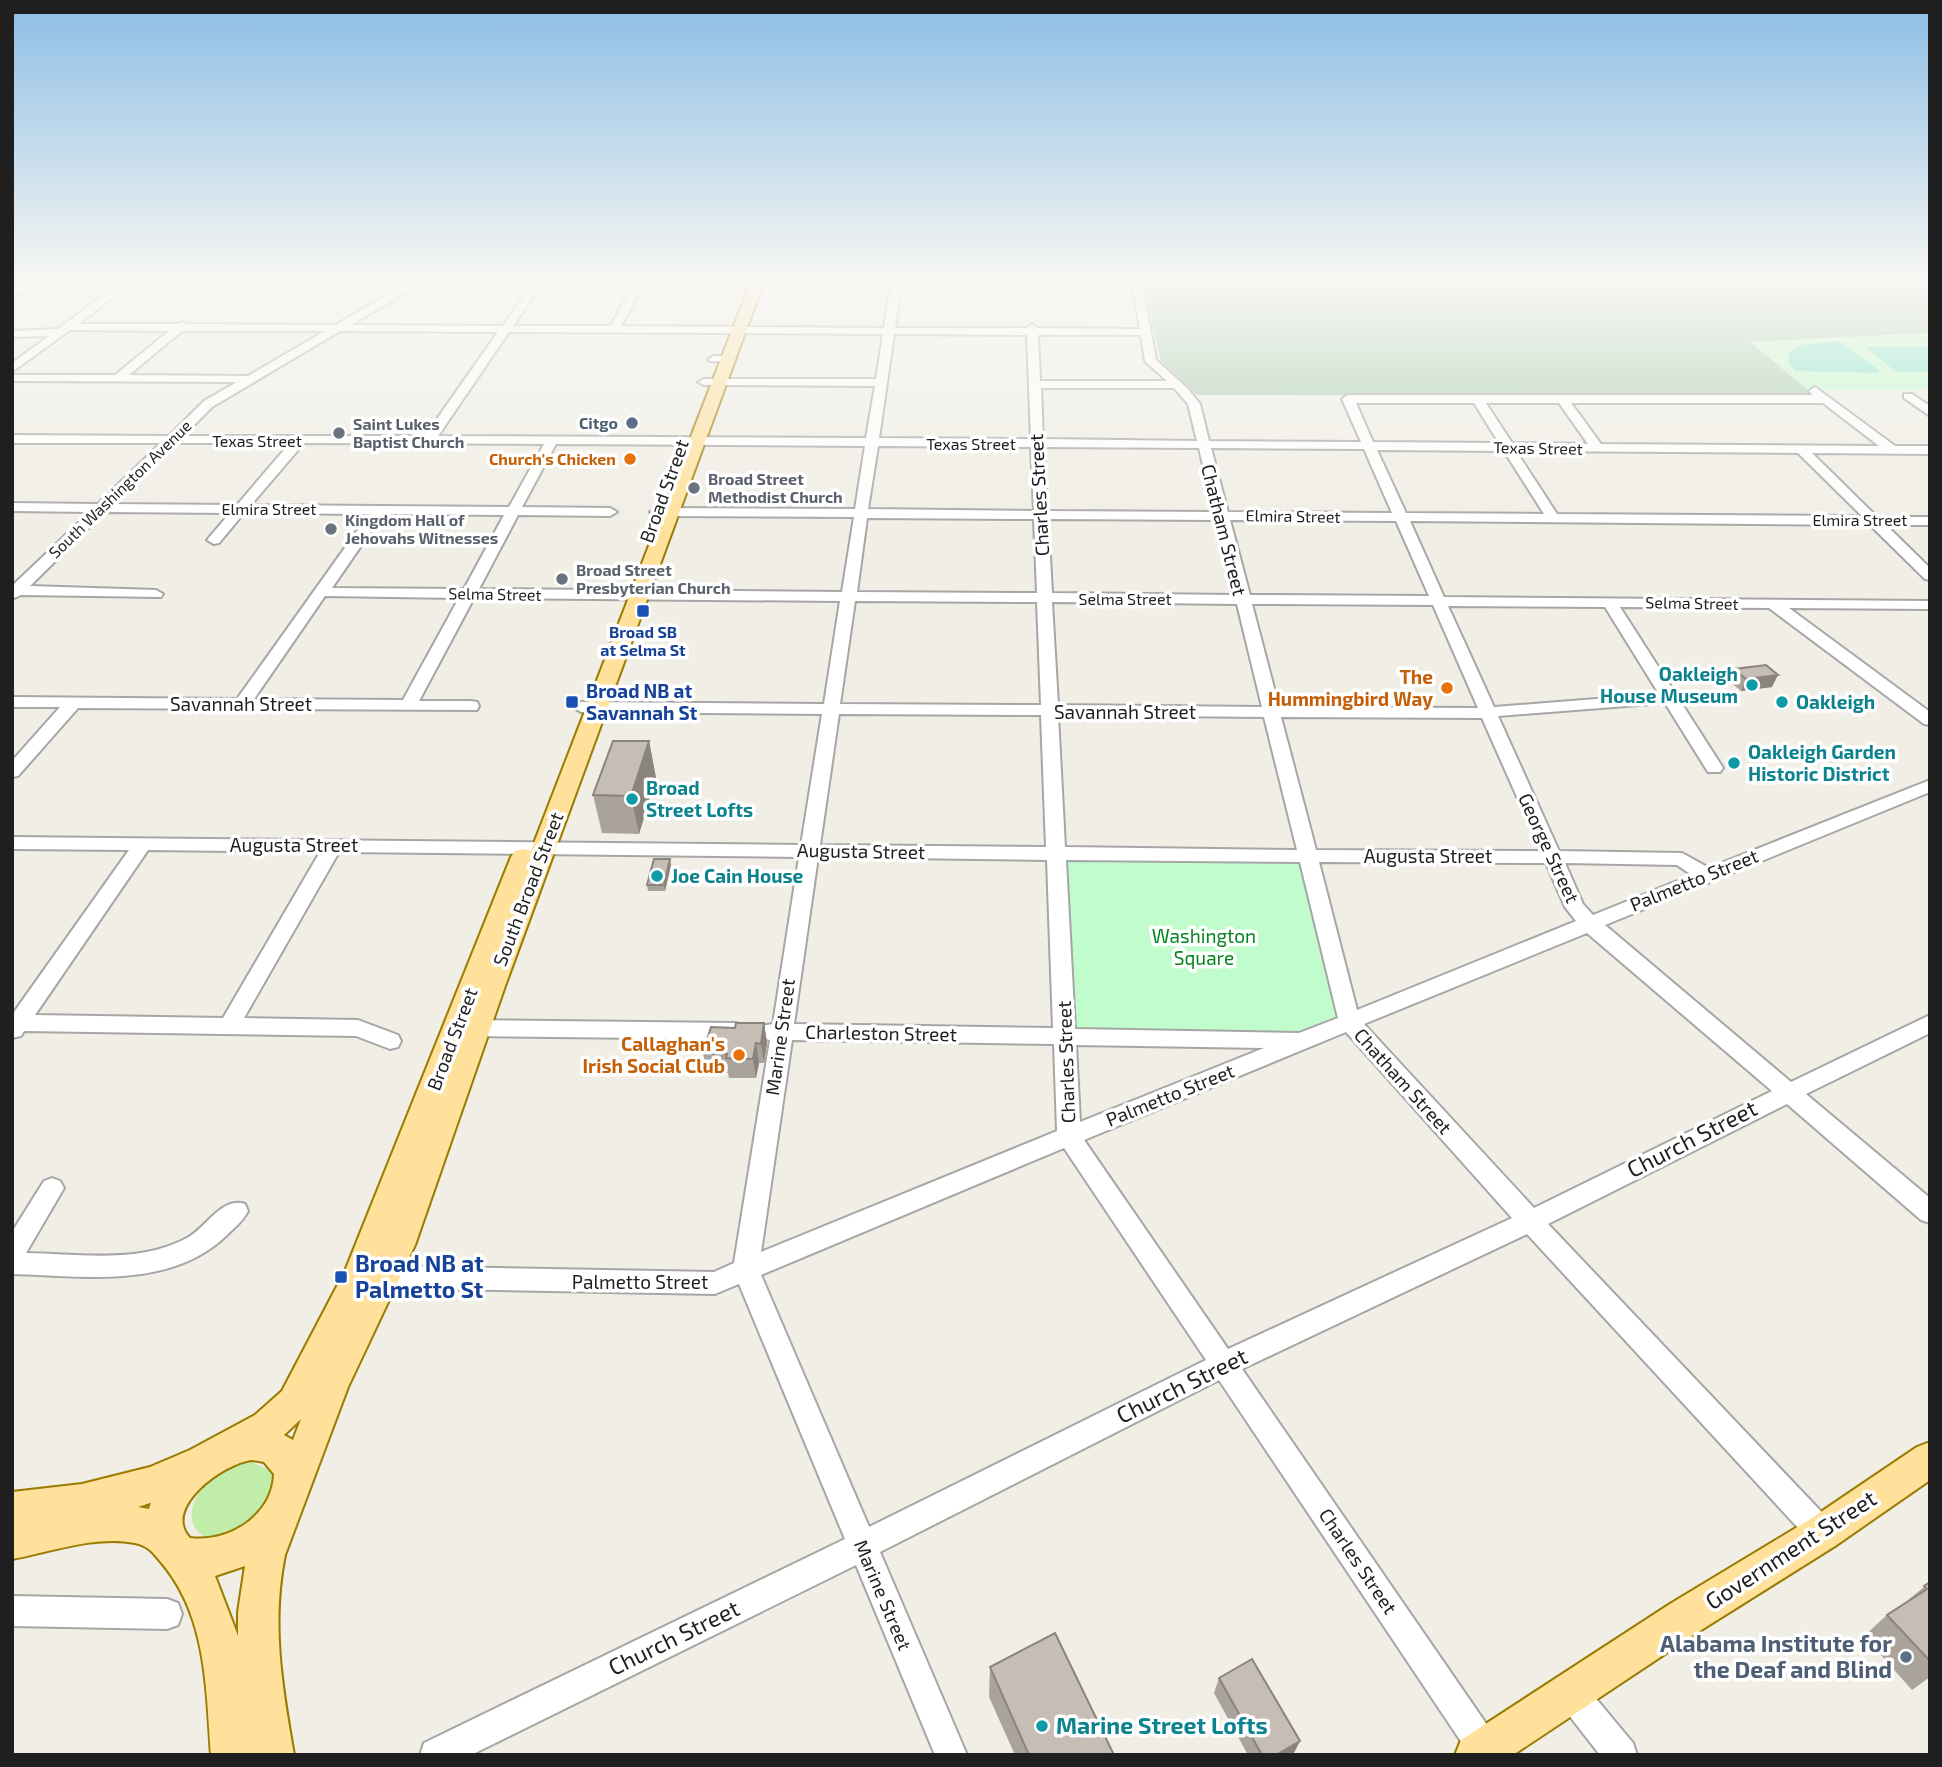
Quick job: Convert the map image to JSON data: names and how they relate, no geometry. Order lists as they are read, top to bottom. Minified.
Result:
{"streets":{"main road":["Broad Street","Government Street"],"street":["Texas Street","South Washington Avenue","Charles Street","Elmira Street","Chatham Street","Selma Street","Savannah Street","Augusta Street","George Street","Palmetto Street","Charleston Street","Marine Street","Church Street"]},"crossings":[["Texas Street","South Washington Avenue"],["Texas Street","Broad Street"],["Texas Street","Charles Street"],["Texas Street","Chatham Street"],["Texas Street","George Street"],["Texas Street","Marine Street"],["South Washington Avenue","Elmira Street"],["Broad Street","Elmira Street"],["Broad Street","Selma Street"],["Broad Street","Savannah Street"],["Broad Street","Augusta Street"],["Broad Street","Charleston Street"],["Charles Street","Elmira Street"],["Charles Street","Selma Street"],["Charles Street","Savannah Street"],["Charles Street","Augusta Street"],["Charles Street","Palmetto Street"],["Charles Street","Charleston Street"],["Charles Street","Church Street"],["Charles Street","Government Street"],["Elmira Street","Chatham Street"],["Elmira Street","George Street"],["Elmira Street","Marine Street"],["Chatham Street","Selma Street"],["Chatham Street","Savannah Street"],["Chatham Street","Augusta Street"],["Chatham Street","Palmetto Street"],["Chatham Street","Church Street"],["Chatham Street","Government Street"],["Selma Street","George Street"],["Selma Street","Marine Street"],["Savannah Street","George Street"],["Savannah Street","Marine Street"],["Augusta Street","George Street"],["Augusta Street","Palmetto Street"],["Augusta Street","Marine Street"],["George Street","Palmetto Street"],["George Street","Church Street"],["Palmetto Street","Charleston Street"],["Palmetto Street","Marine Street"],["Charleston Street","Marine Street"],["Marine Street","Church Street"]],"parks":["Washington Square"],"places":{"other":["Citgo","Saint Lukes Baptist Church","Church's Chicken","Broad Street Methodist Church","Kingdom Hall of Jehovahs Witnesses","Broad Street Presbyterian Church","Oakleigh House Museum","The Hummingbird Way","Oakleigh","Oakleigh Garden Historic District","Broad Street Lofts","Joe Cain House","Callaghan's Irish Social Club","Alabama Institute for the Deaf and Blind","Marine Street Lofts"],"transit":["Broad SB at Selma St","Broad NB at Savannah St","Broad NB at Palmetto St"]}}
